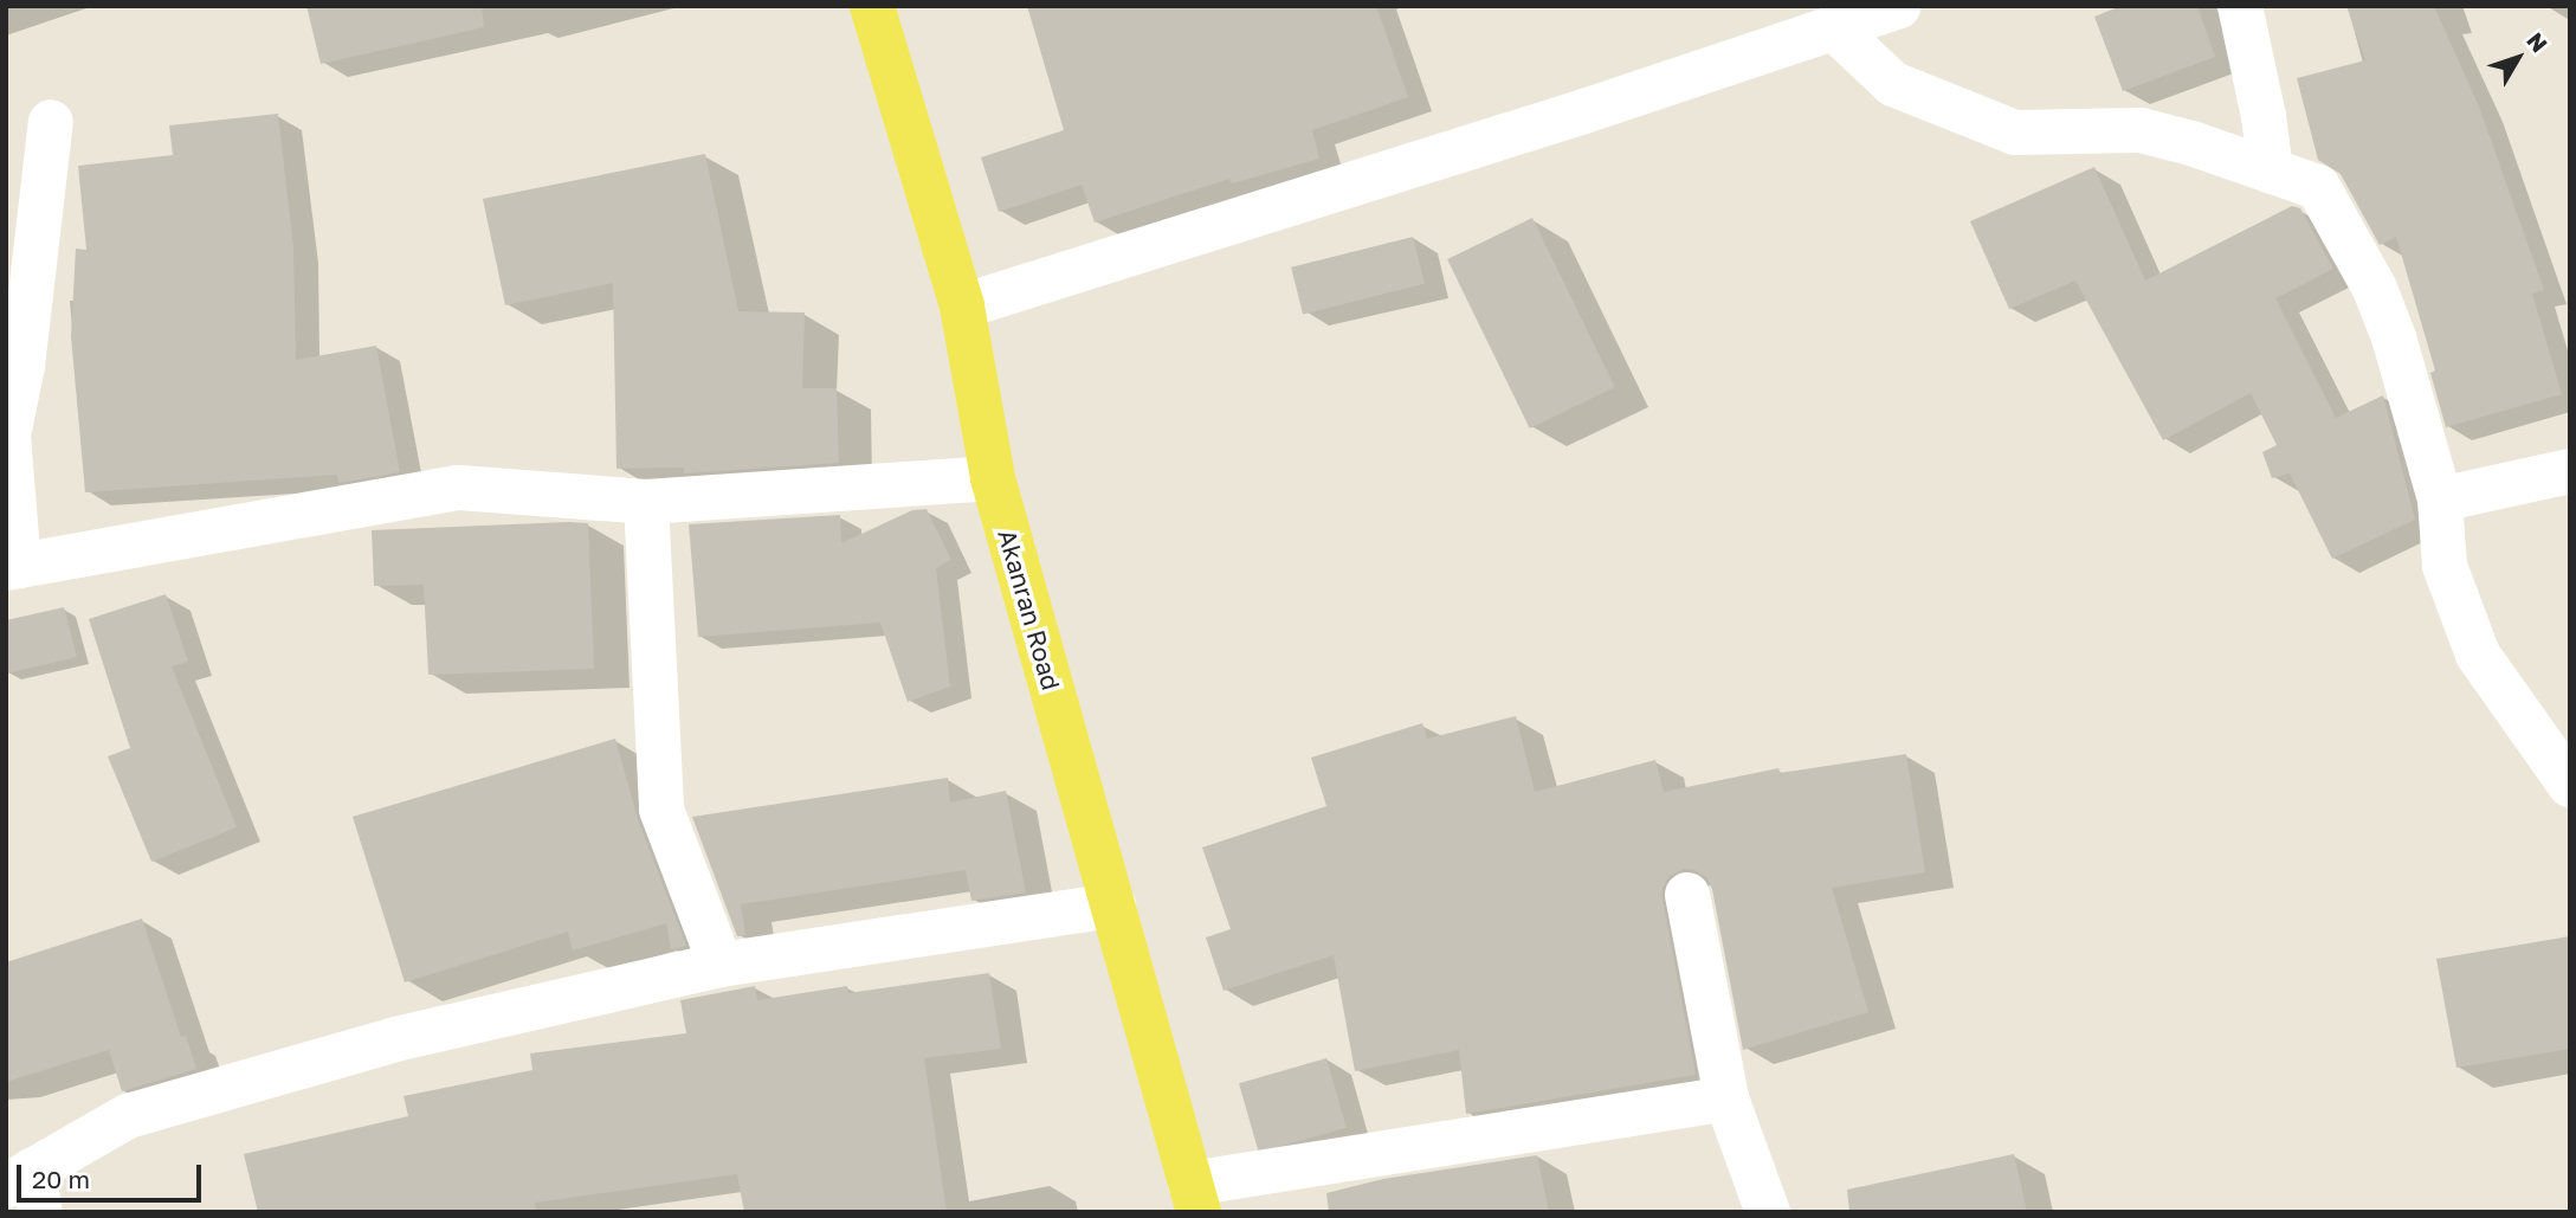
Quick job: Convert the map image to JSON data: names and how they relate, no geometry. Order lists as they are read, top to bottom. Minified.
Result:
{"streets":{"main road":["Akanran Road"]},"scale_bar":"20 m","north":"top right"}
